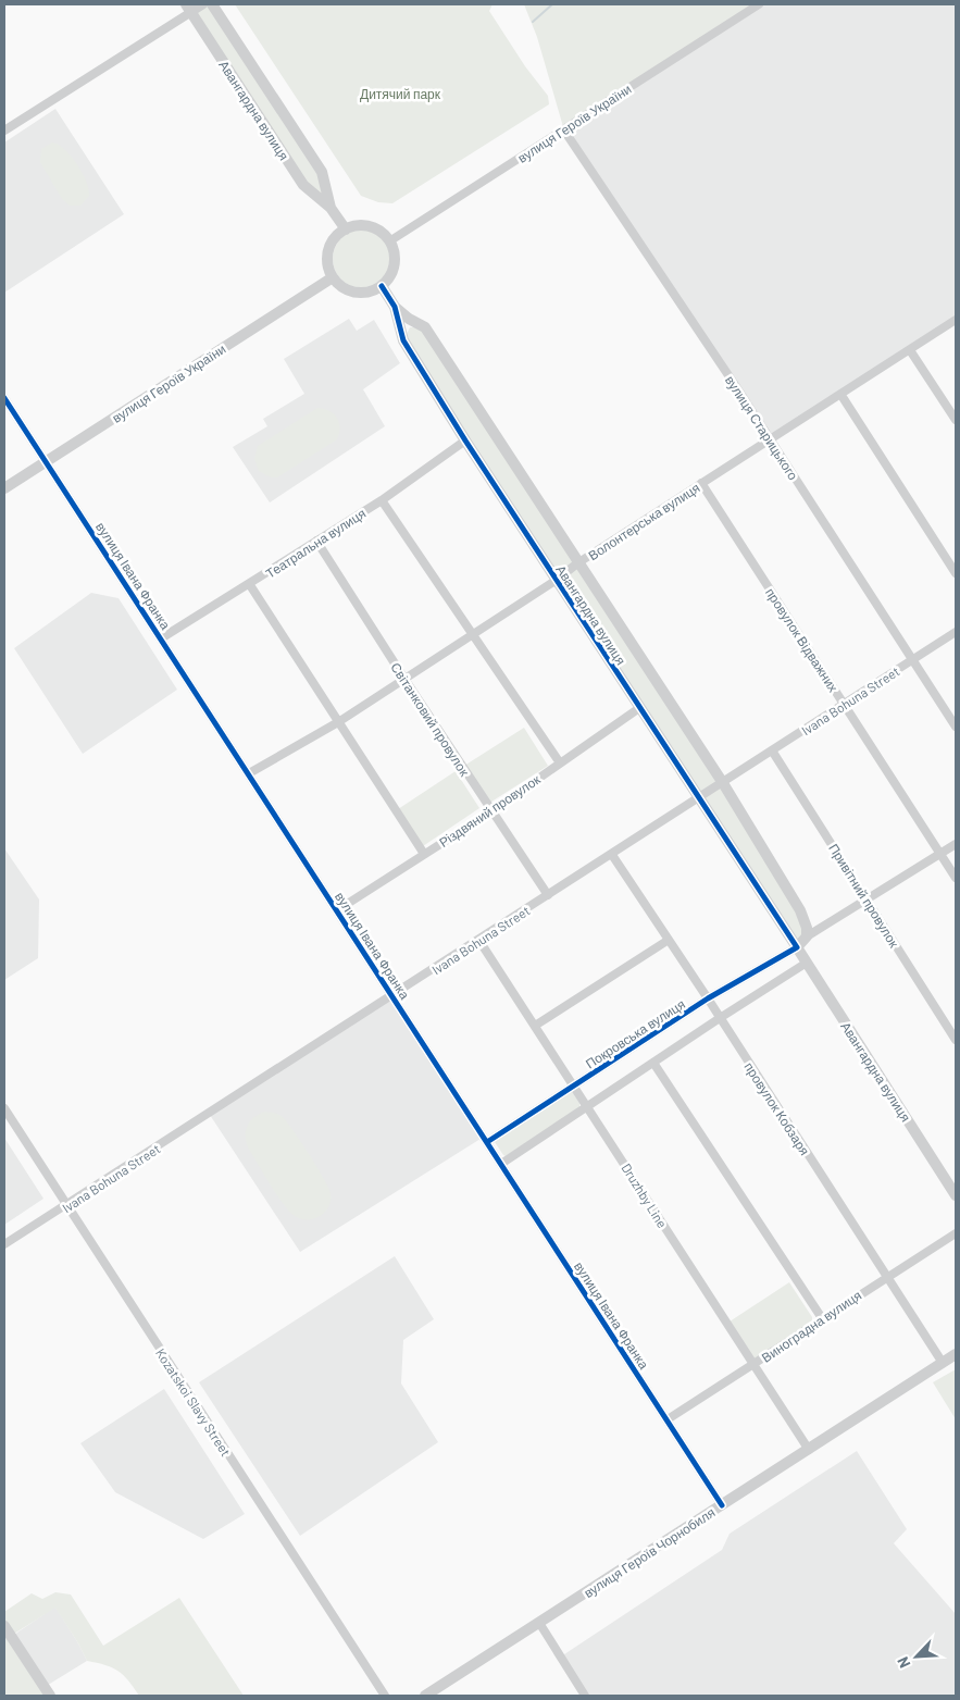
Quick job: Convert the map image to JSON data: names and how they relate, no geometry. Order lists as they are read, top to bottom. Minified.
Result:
{"streets":{"street":["Авангардна вулиця","вулиця Героїв України","вулиця Старицького","Волонтерська вулиця","Театральна вулиця","вулиця Івана Франка","провулок Відважних","Ivana Bohuna Street","Світанковий провулок","Різдвяний провулок","Привітний провулок","Покровська вулиця","провулок Кобзаря","Druzhby Line","Виноградна вулиця","Kozatskoi Slavy Street","вулиця Героїв Чорнобиля"]},"crossings":[["Авангардна вулиця","вулиця Героїв України"],["Авангардна вулиця","Волонтерська вулиця"],["Авангардна вулиця","Театральна вулиця"],["Авангардна вулиця","Ivana Bohuna Street"],["Авангардна вулиця","Різдвяний провулок"],["Авангардна вулиця","Покровська вулиця"],["вулиця Героїв України","вулиця Старицького"],["вулиця Героїв України","вулиця Івана Франка"],["вулиця Старицького","Волонтерська вулиця"],["вулиця Старицького","Ivana Bohuna Street"],["Волонтерська вулиця","вулиця Івана Франка"],["Волонтерська вулиця","провулок Відважних"],["Волонтерська вулиця","Світанковий провулок"],["Театральна вулиця","вулиця Івана Франка"],["Театральна вулиця","Світанковий провулок"],["вулиця Івана Франка","Ivana Bohuna Street"],["вулиця Івана Франка","Різдвяний провулок"],["вулиця Івана Франка","Покровська вулиця"],["вулиця Івана Франка","Виноградна вулиця"],["вулиця Івана Франка","вулиця Героїв Чорнобиля"],["провулок Відважних","Ivana Bohuna Street"],["Ivana Bohuna Street","Світанковий провулок"],["Ivana Bohuna Street","Привітний провулок"],["Ivana Bohuna Street","провулок Кобзаря"],["Ivana Bohuna Street","Druzhby Line"],["Ivana Bohuna Street","Kozatskoi Slavy Street"],["Світанковий провулок","Різдвяний провулок"],["Покровська вулиця","провулок Кобзаря"],["Покровська вулиця","Druzhby Line"],["провулок Кобзаря","Виноградна вулиця"],["провулок Кобзаря","вулиця Героїв Чорнобиля"],["Druzhby Line","Виноградна вулиця"],["Druzhby Line","вулиця Героїв Чорнобиля"]],"parks":["Дитячий парк"],"north":"bottom left"}
